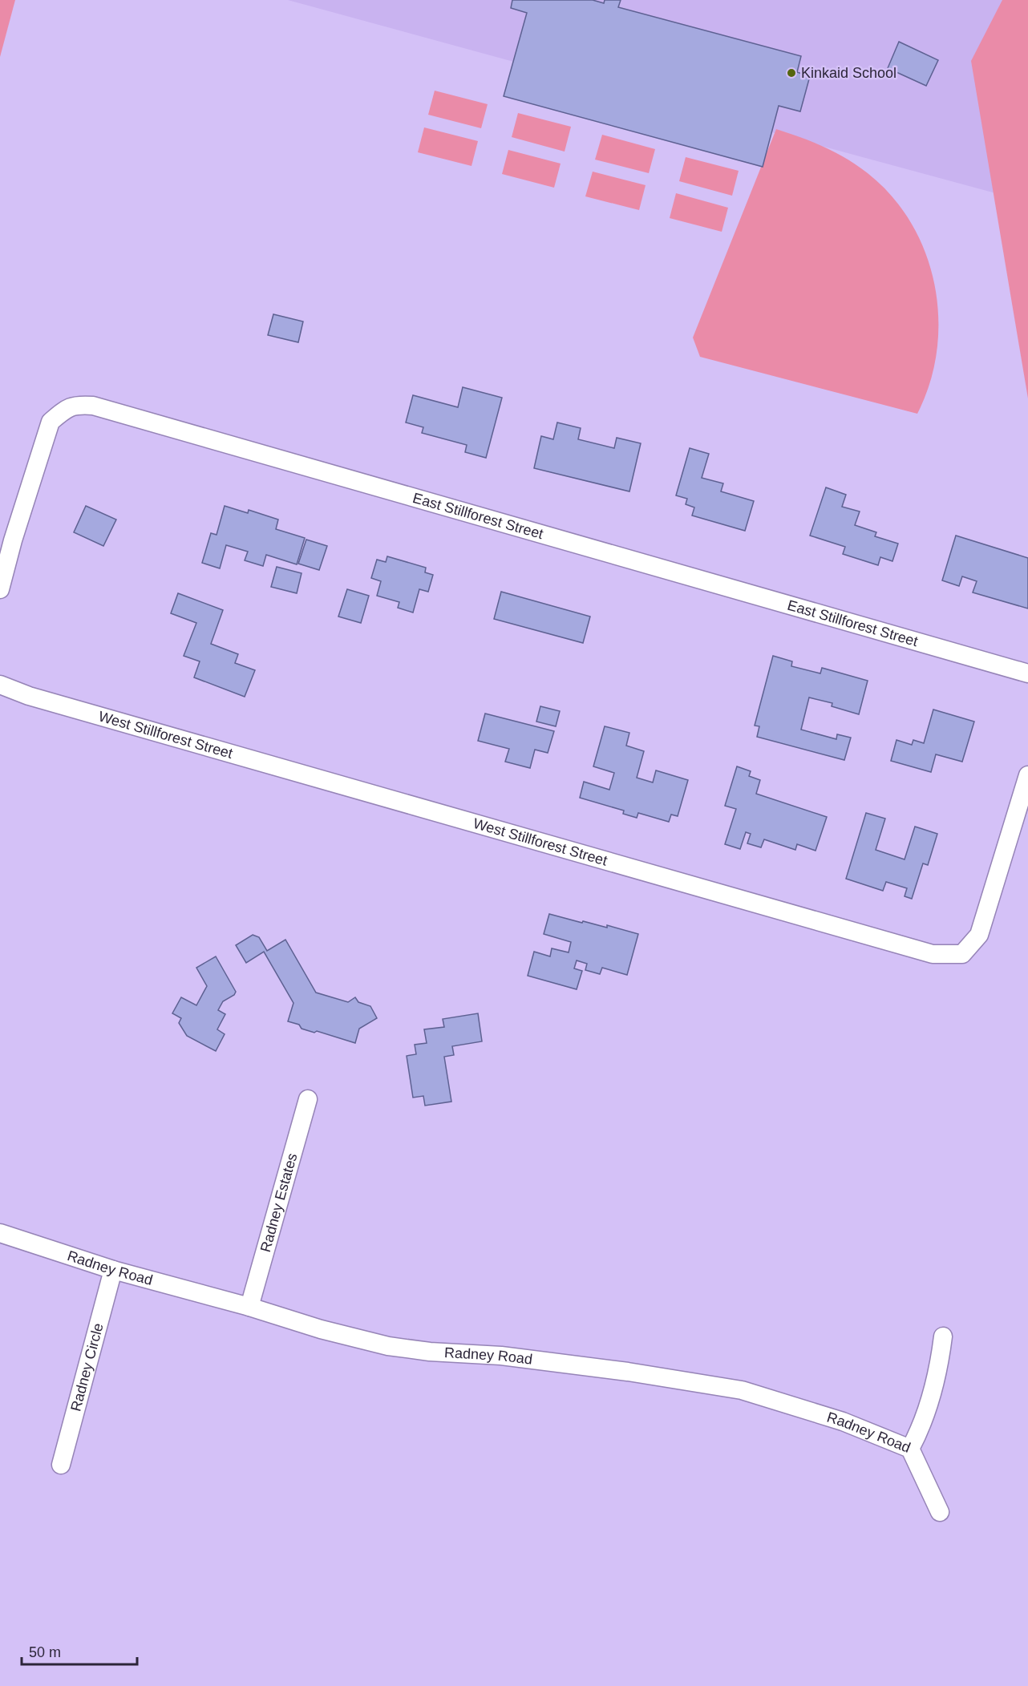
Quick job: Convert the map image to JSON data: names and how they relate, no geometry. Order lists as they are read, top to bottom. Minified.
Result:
{"streets":{"street":["East Stillforest Street","West Stillforest Street","Radney Estates","Radney Road","Radney Circle"]},"crossings":[["Radney Estates","Radney Road"],["Radney Road","Radney Circle"]],"places":["Kinkaid School"],"scale_bar":"50 m"}
